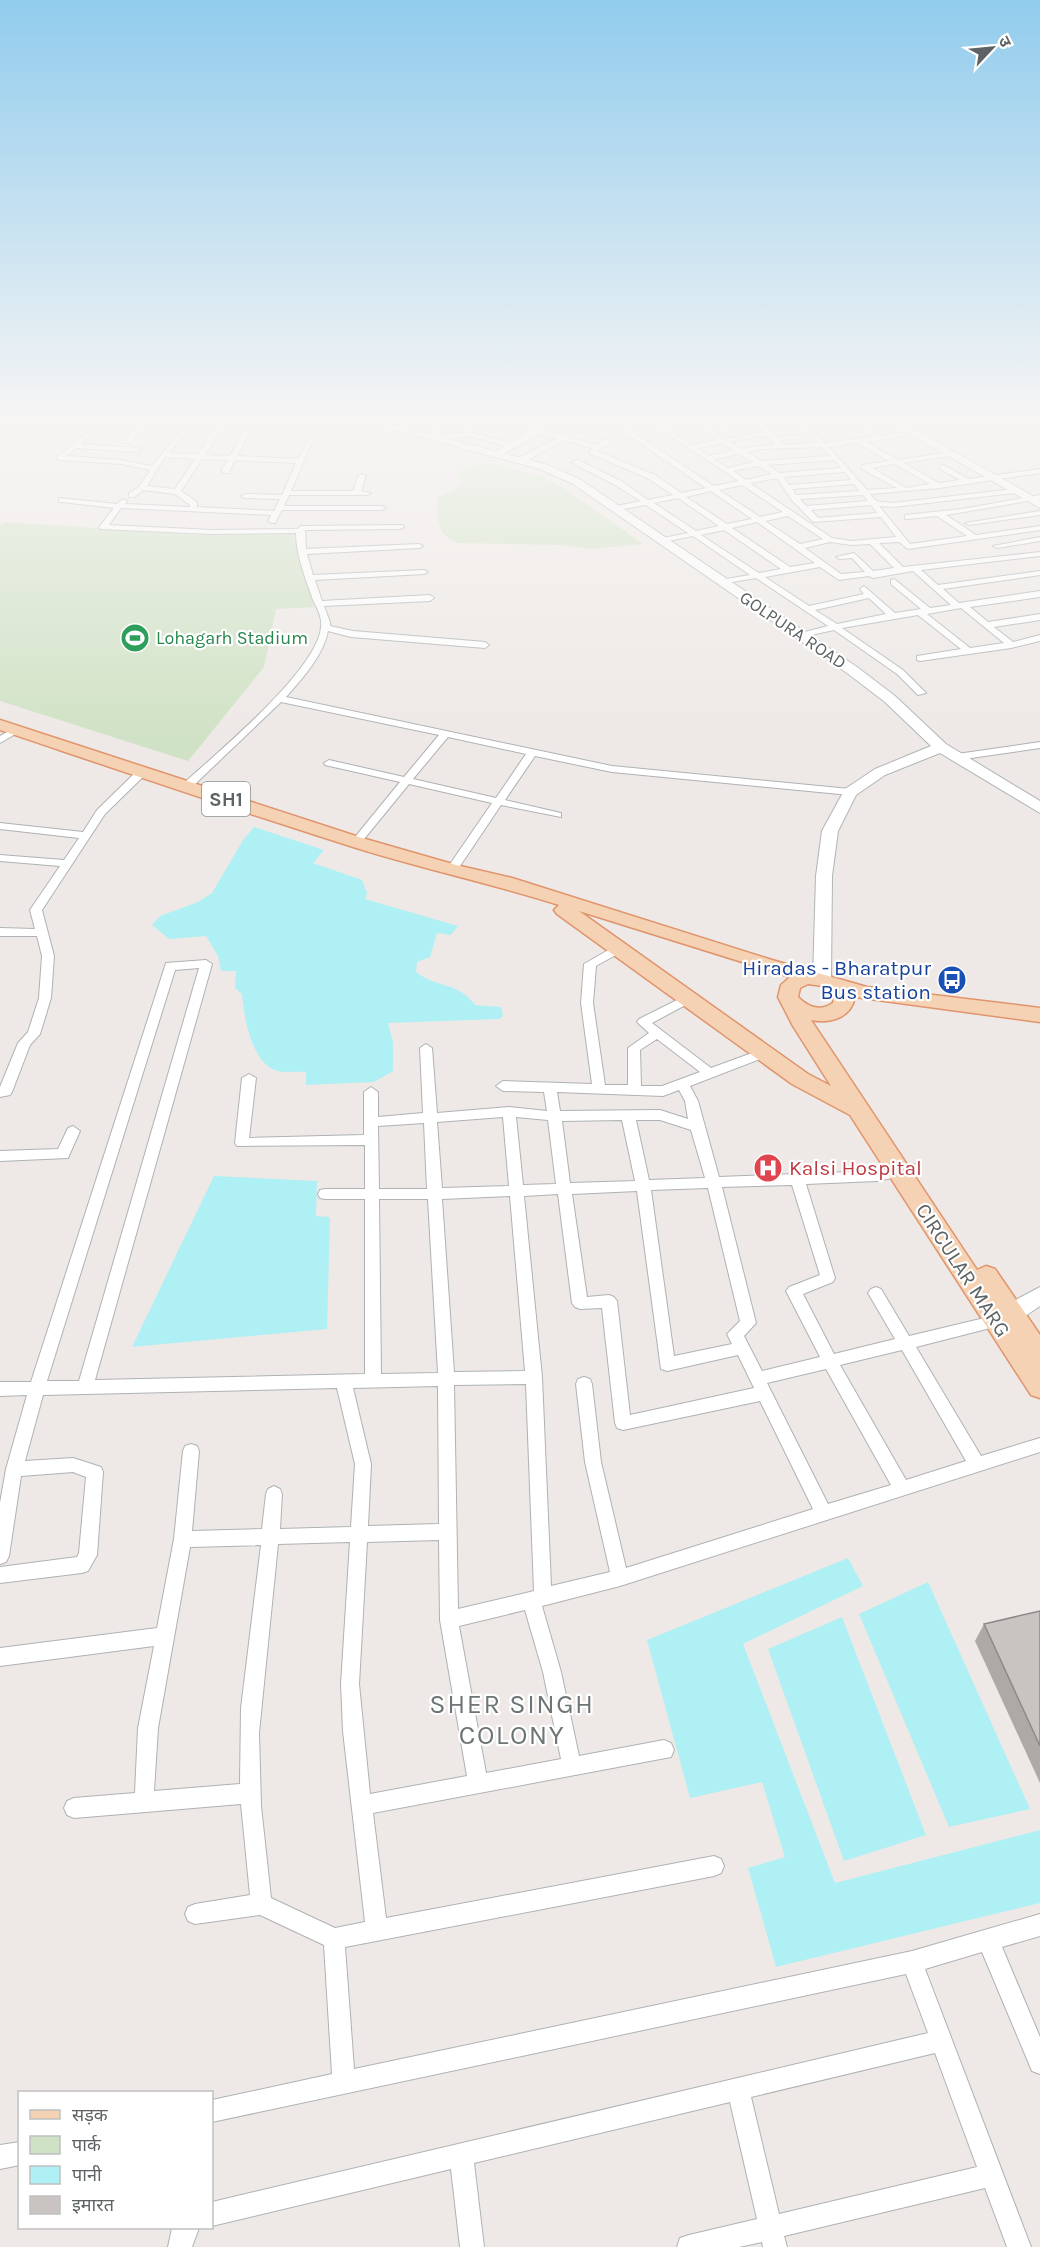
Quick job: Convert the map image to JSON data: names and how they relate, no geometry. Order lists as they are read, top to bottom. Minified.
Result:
{"streets":{"main road":["SH1","CIRCULAR MARG"],"street":["GOLPURA ROAD"]},"crossings":[["SH1","CIRCULAR MARG"]],"districts":["SHER SINGH COLONY"],"places":{"sports":["Lohagarh Stadium"],"bus stop":["Hiradas - Bharatpur Bus station"],"hospital":["Kalsi Hospital"]},"legend":["सड़क","पार्क","पानी","इमारत"],"north":"top right"}
